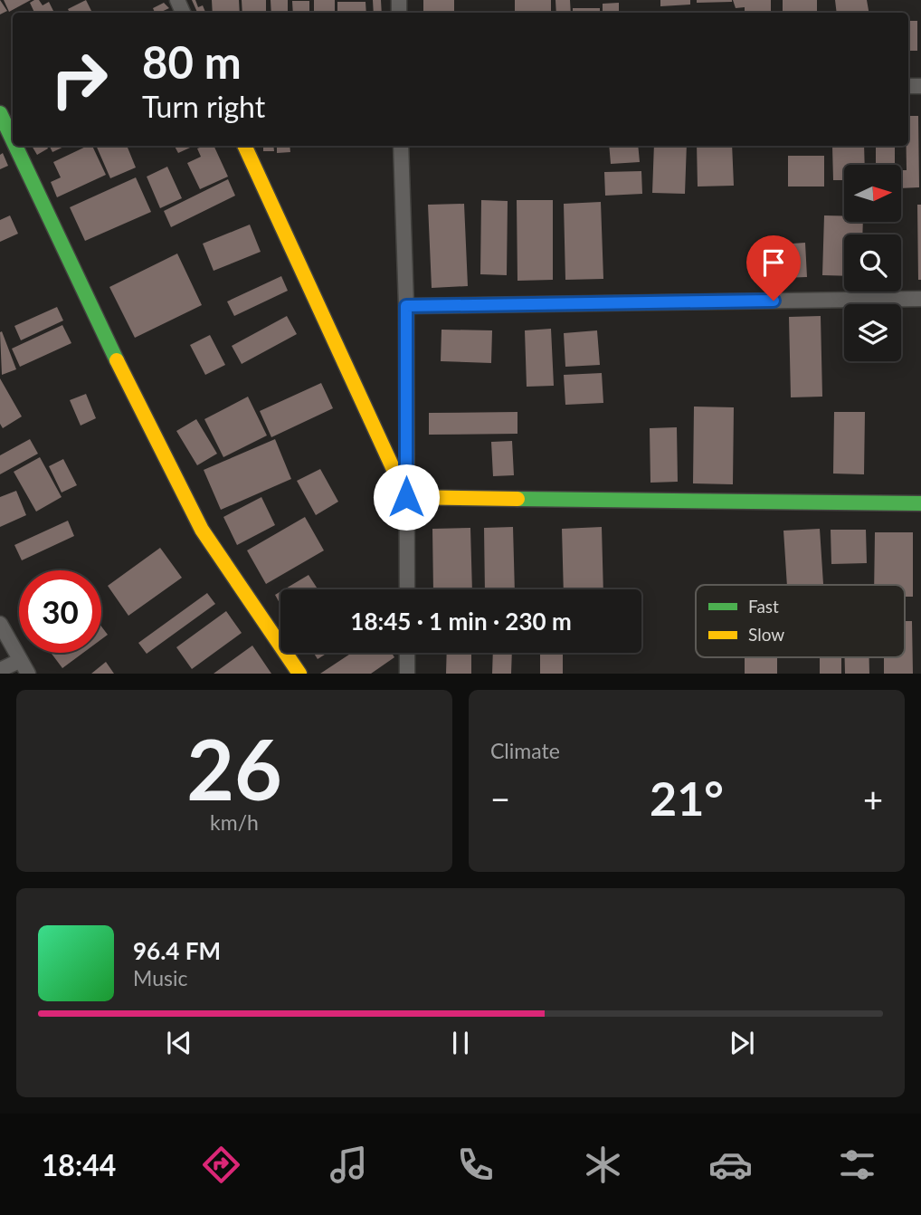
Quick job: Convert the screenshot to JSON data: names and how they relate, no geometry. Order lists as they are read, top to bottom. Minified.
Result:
{"legend":["Fast","Slow"],"north":"right","page":{"turn":["80 m","Turn right"],"limit":"30","trip":"18:45 · 1 min · 230 m","tile":[["26","km/h"],"Climate"],"heat":["−","21°","+"],"song":["96.4 FM","Music"],"tabs":"18:44"}}
